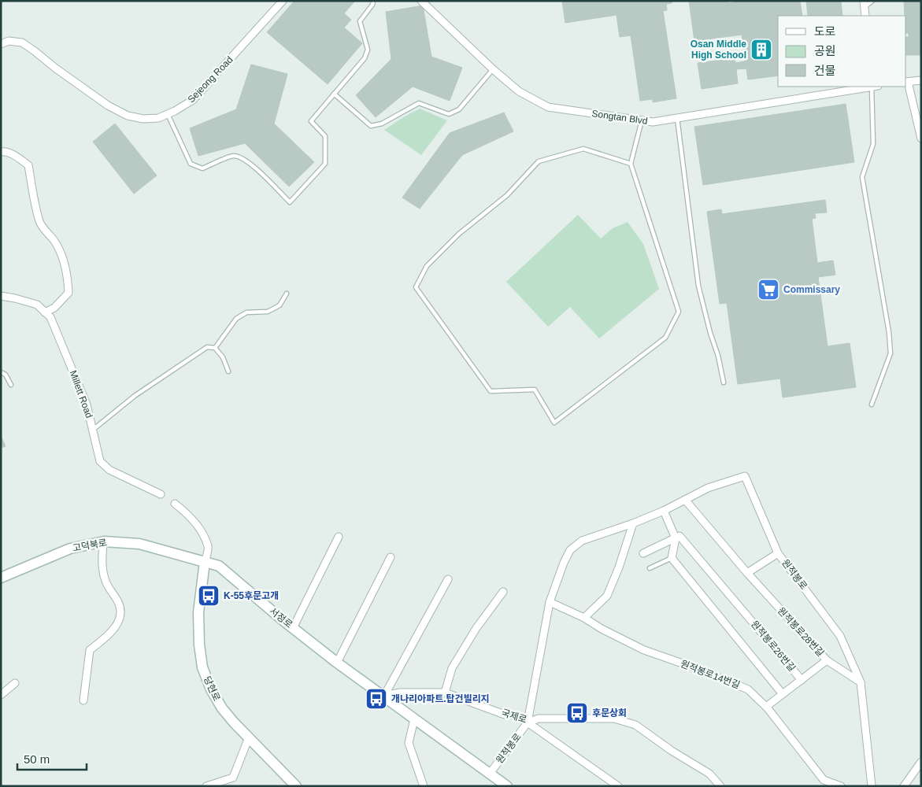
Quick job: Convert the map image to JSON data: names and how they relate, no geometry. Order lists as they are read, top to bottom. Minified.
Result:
{"streets":{"street":["Sejeong Road","Songtan Blvd","Millett Road","고덕북로","원적봉로","서정로","원적봉로28번길","원적봉로26번길","원적봉로14번길","당현로","국제로"]},"crossings":[["고덕북로","서정로"],["고덕북로","당현로"],["원적봉로","서정로"],["원적봉로","원적봉로28번길"],["원적봉로","원적봉로14번길"],["원적봉로","국제로"],["서정로","당현로"],["서정로","국제로"],["원적봉로26번길","원적봉로14번길"]],"places":{"building":["Osan Middle High School"],"supermarket":["Commissary"],"bus stop":["K-55후문고개","개나리아파트.탑건빌리지","후문상회"]},"legend":["도로","공원","건물"],"scale_bar":"50 m"}
